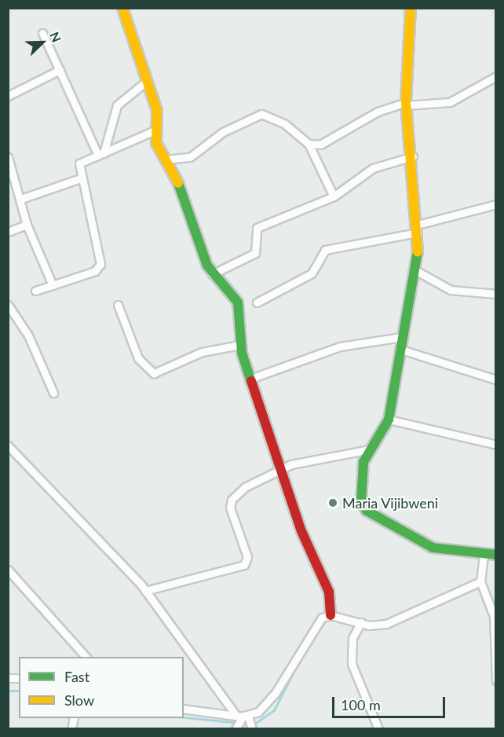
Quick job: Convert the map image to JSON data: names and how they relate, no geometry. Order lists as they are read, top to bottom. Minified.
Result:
{"places":["Maria Vijibweni"],"legend":["Fast","Slow"],"scale_bar":"100 m","north":"top right"}
